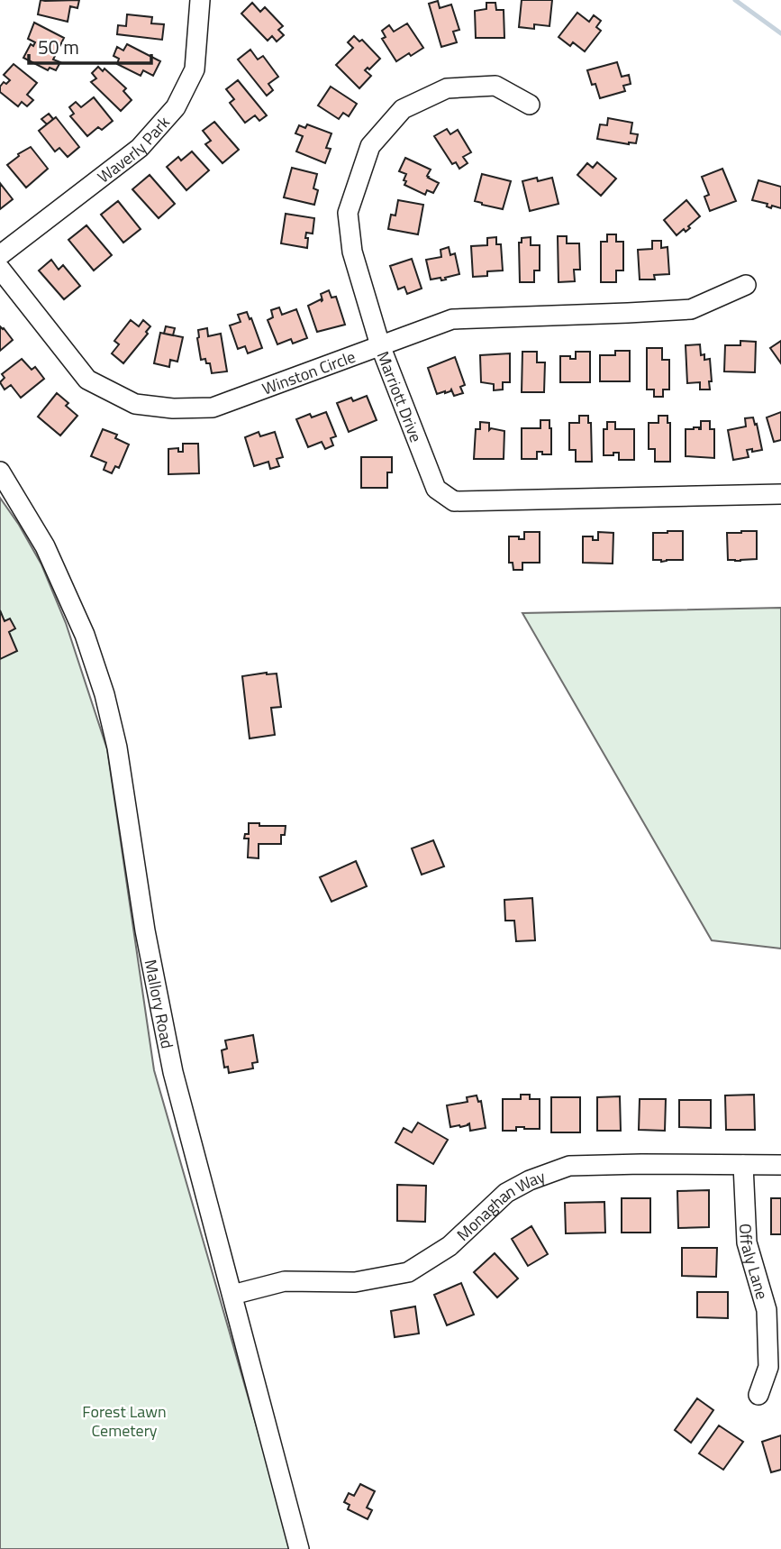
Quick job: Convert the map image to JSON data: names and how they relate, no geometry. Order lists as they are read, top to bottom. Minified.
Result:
{"streets":{"street":["Waverly Park","Winston Circle","Marriott Drive","Mallory Road","Monaghan Way","Offaly Lane"]},"crossings":[["Winston Circle","Marriott Drive"],["Mallory Road","Monaghan Way"],["Monaghan Way","Offaly Lane"]],"parks":["Forest Lawn Cemetery"],"scale_bar":"50 m"}
